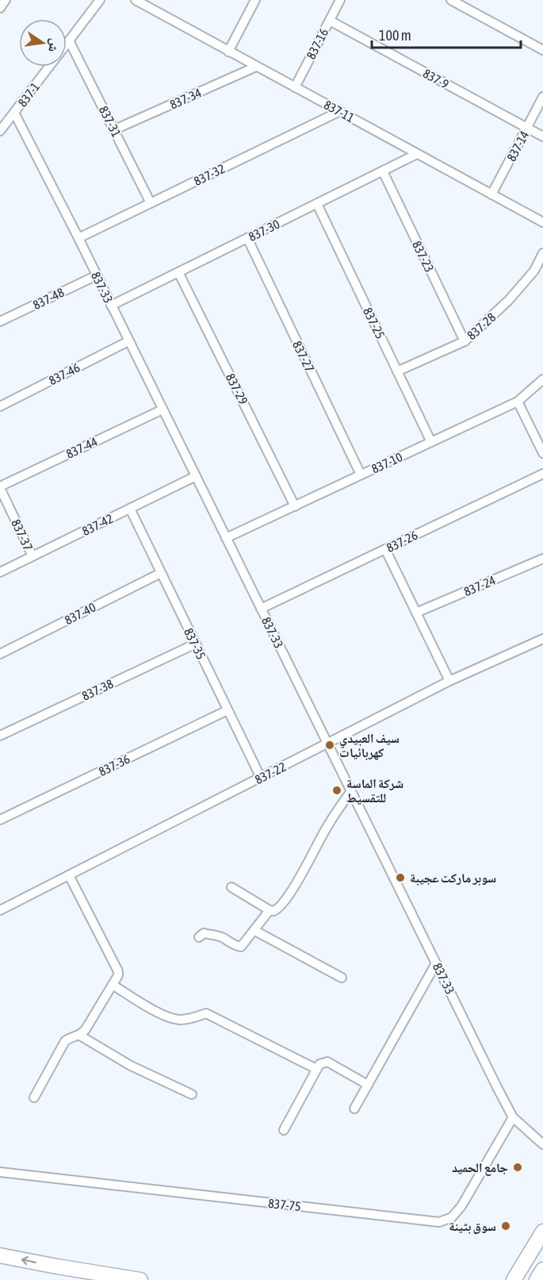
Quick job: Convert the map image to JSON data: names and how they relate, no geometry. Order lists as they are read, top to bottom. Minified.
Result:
{"streets":{"street":["837-16","837-9","837-1","837-34","837-11","837-31","837-14","837-32","837-30","837-23","837-33","837-48","837-25","837-28","837-27","837-46","837-29","837-44","837-10","837-42","837-37","837-26","837-24","837-40","837-35","837-38","837-36","837-22","837-75"]},"crossings":[["837-16","837-9"],["837-16","837-11"],["837-9","837-14"],["837-1","837-31"],["837-1","837-33"],["837-34","837-11"],["837-34","837-31"],["837-11","837-14"],["837-11","837-32"],["837-11","837-30"],["837-31","837-32"],["837-32","837-33"],["837-30","837-23"],["837-30","837-33"],["837-30","837-25"],["837-30","837-27"],["837-30","837-29"],["837-23","837-28"],["837-33","837-48"],["837-33","837-46"],["837-33","837-44"],["837-33","837-10"],["837-33","837-42"],["837-33","837-26"],["837-33","837-22"],["837-33","837-75"],["837-25","837-28"],["837-25","837-10"],["837-27","837-10"],["837-29","837-10"],["837-44","837-37"],["837-42","837-37"],["837-42","837-35"],["837-40","837-35"],["837-35","837-38"],["837-35","837-36"],["837-35","837-22"]],"places":["سيف العبيدي كهربائيات","شركة الماسة للتقسيط","سوبر ماركت عجيبة","جامع الحميد","سوق بثينة"],"scale_bar":"100 m","north":"right"}
